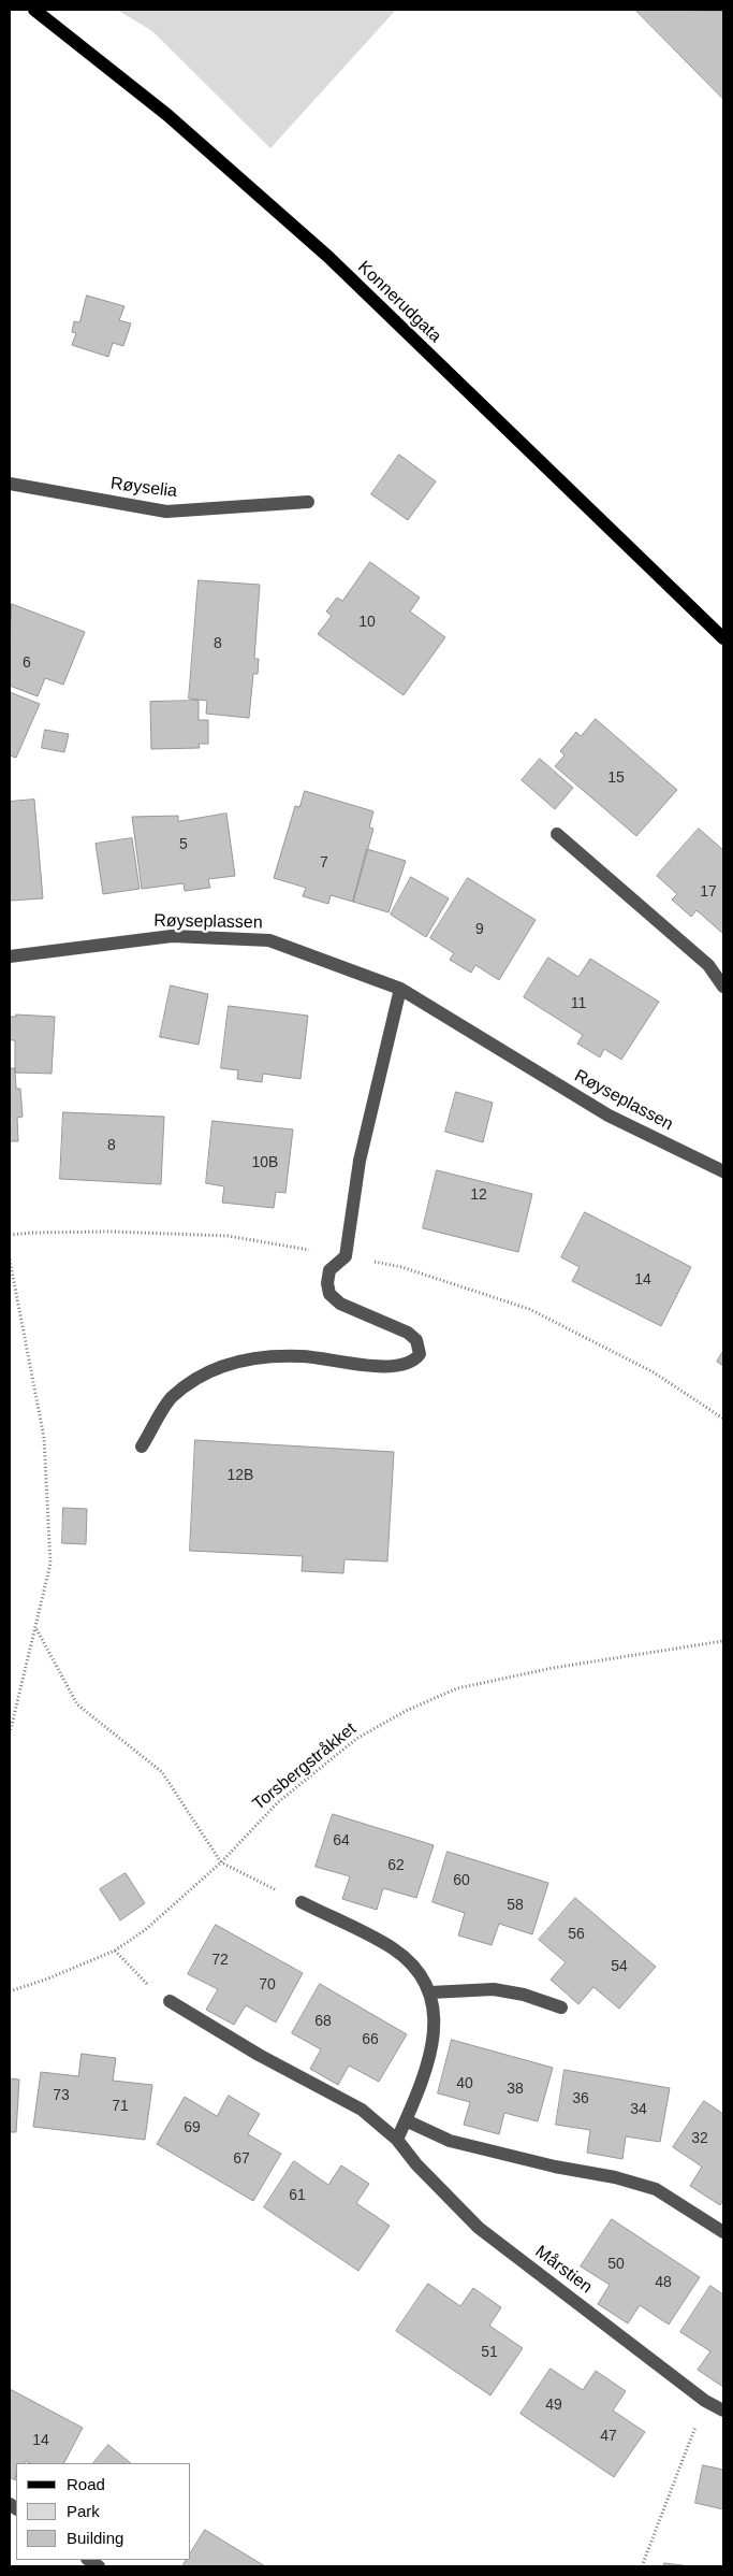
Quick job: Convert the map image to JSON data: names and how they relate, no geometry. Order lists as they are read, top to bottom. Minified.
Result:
{"streets":{"main road":["Konnerudgata"],"street":["Røyselia","Røyseplassen","Mårstien"],"path":["Torsbergstråkket"]},"house_numbers":["10","8","6","15","5","7","17","9","11","8","10B","12","14","12B","64","62","60","58","56","72","54","70","68","66","40","38","73","36","71","34","69","32","67","61","50","48","51","49","47","14"],"legend":["Road","Park","Building"]}
